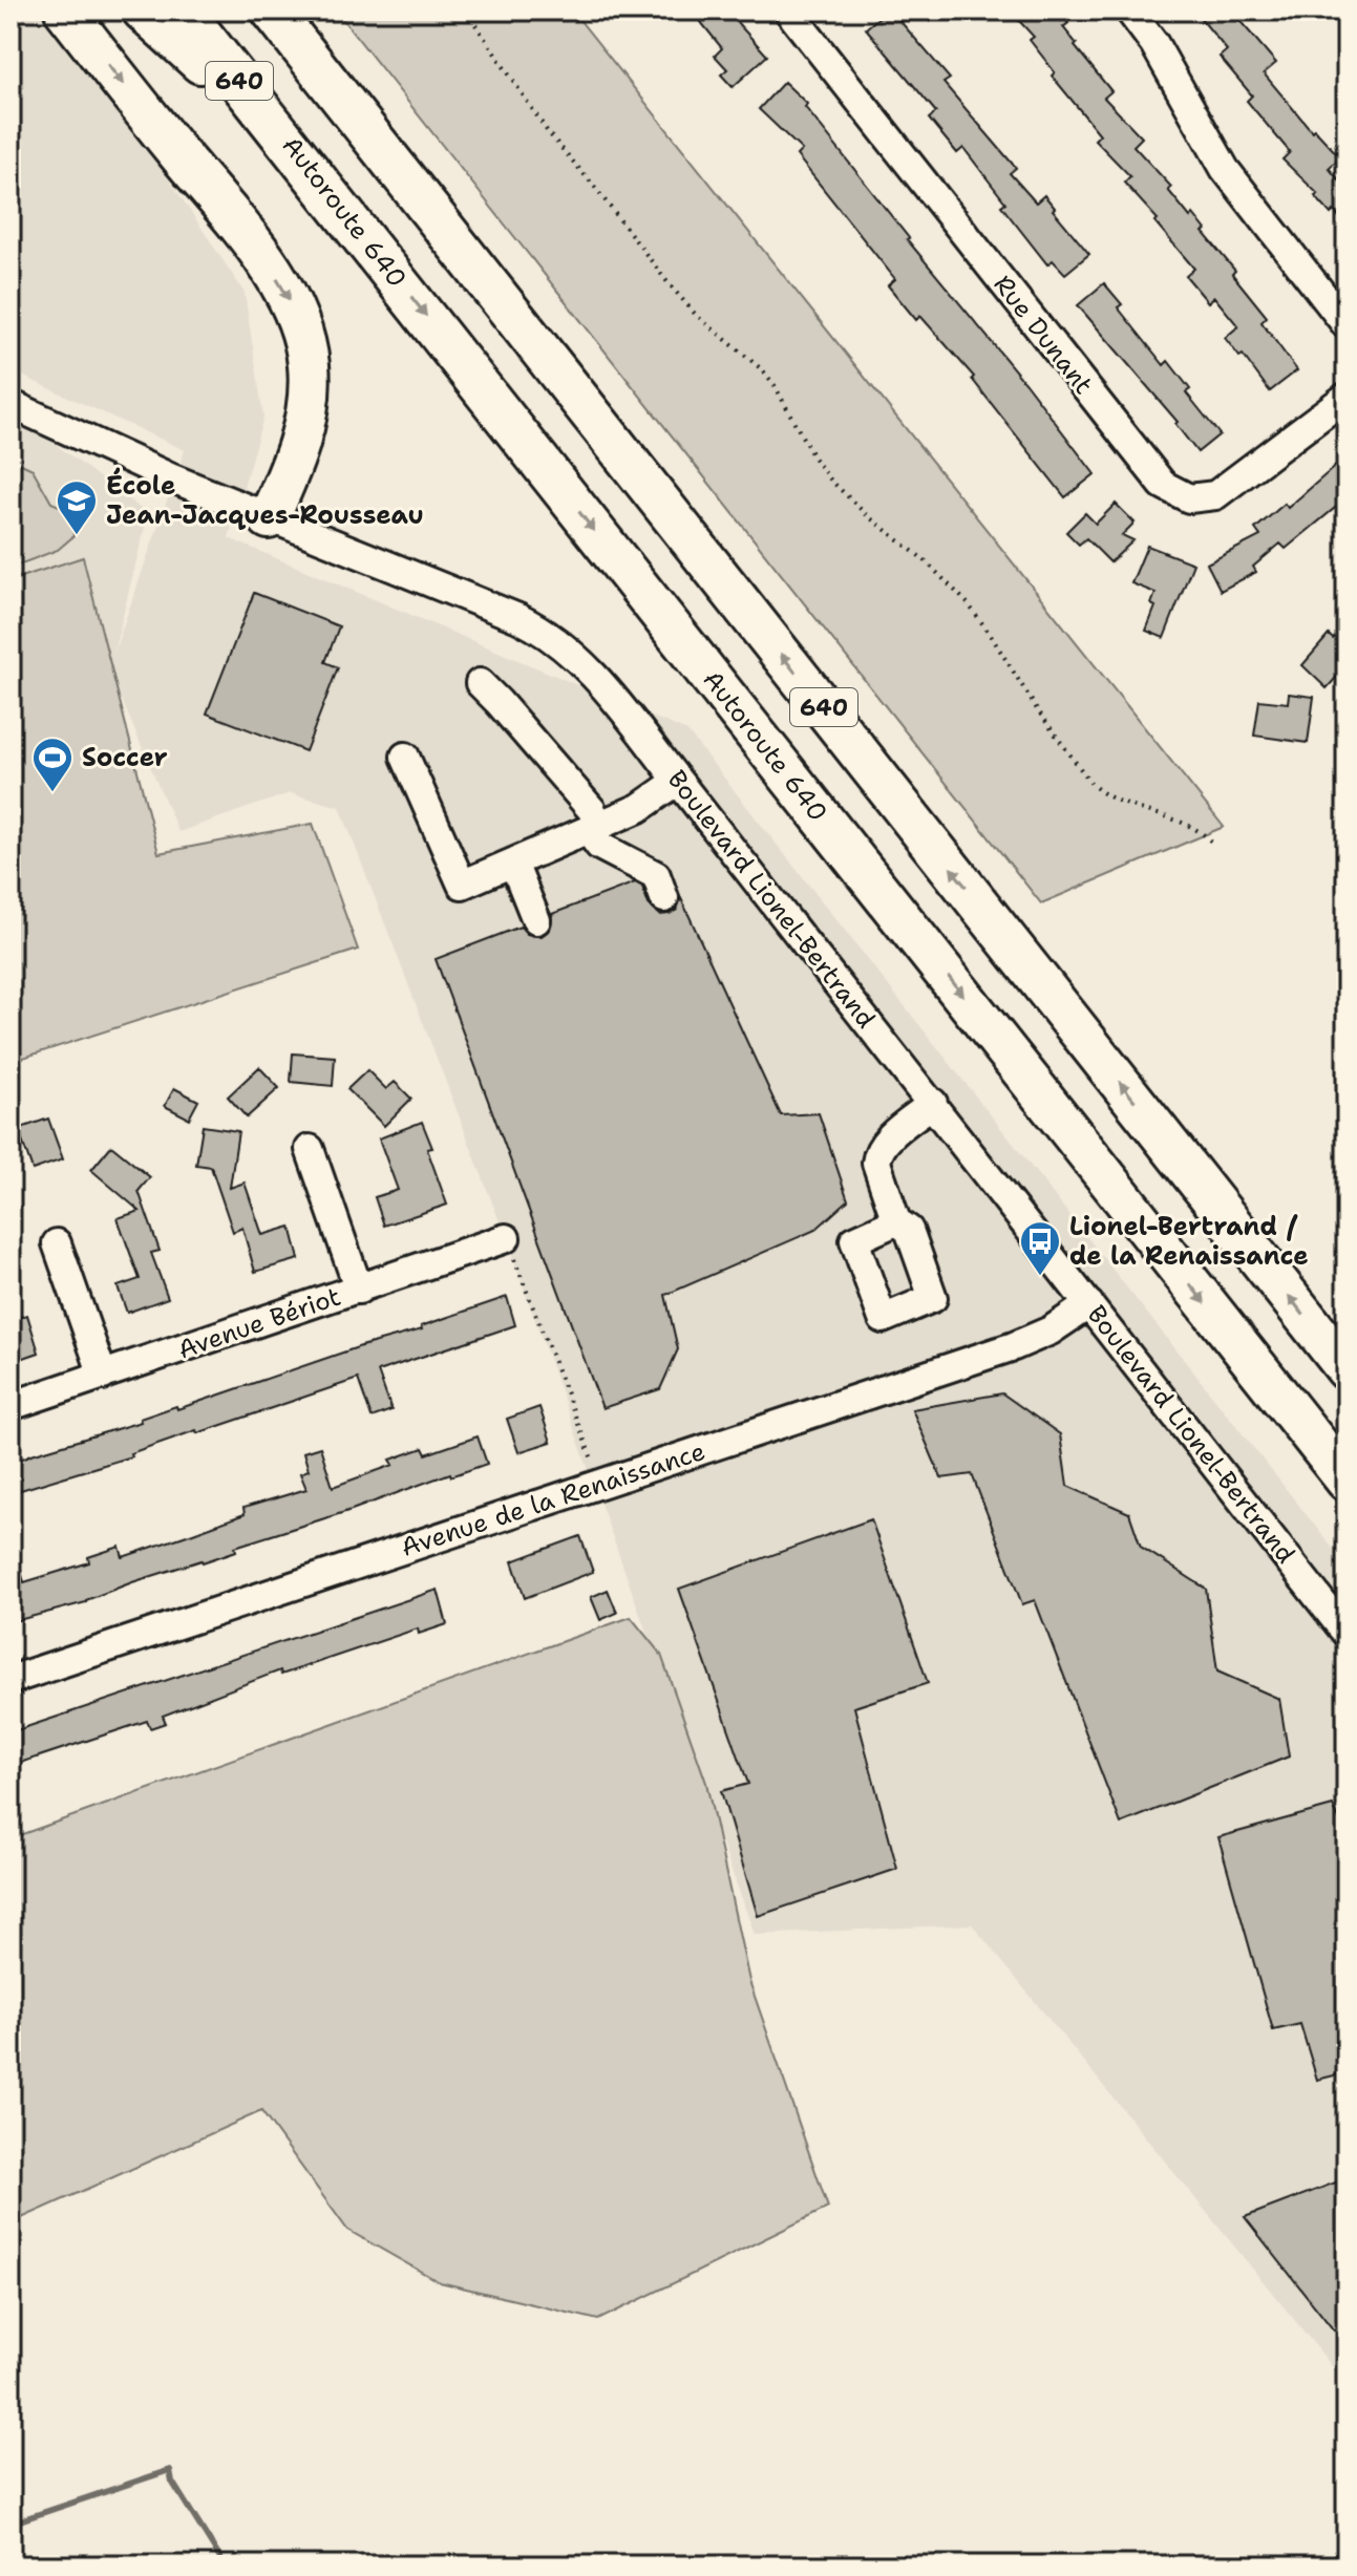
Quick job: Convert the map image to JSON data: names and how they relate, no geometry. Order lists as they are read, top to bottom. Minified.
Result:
{"streets":{"highway":["640","Autoroute 640"],"street":["Rue Dunant","Boulevard Lionel-Bertrand","Avenue Bériot","Avenue de la Renaissance"]},"crossings":[["Boulevard Lionel-Bertrand","Avenue de la Renaissance"]],"places":{"school or university":["École Jean-Jacques-Rousseau"],"sports":["Soccer"],"bus stop":["Lionel-Bertrand / de la Renaissance"]}}
